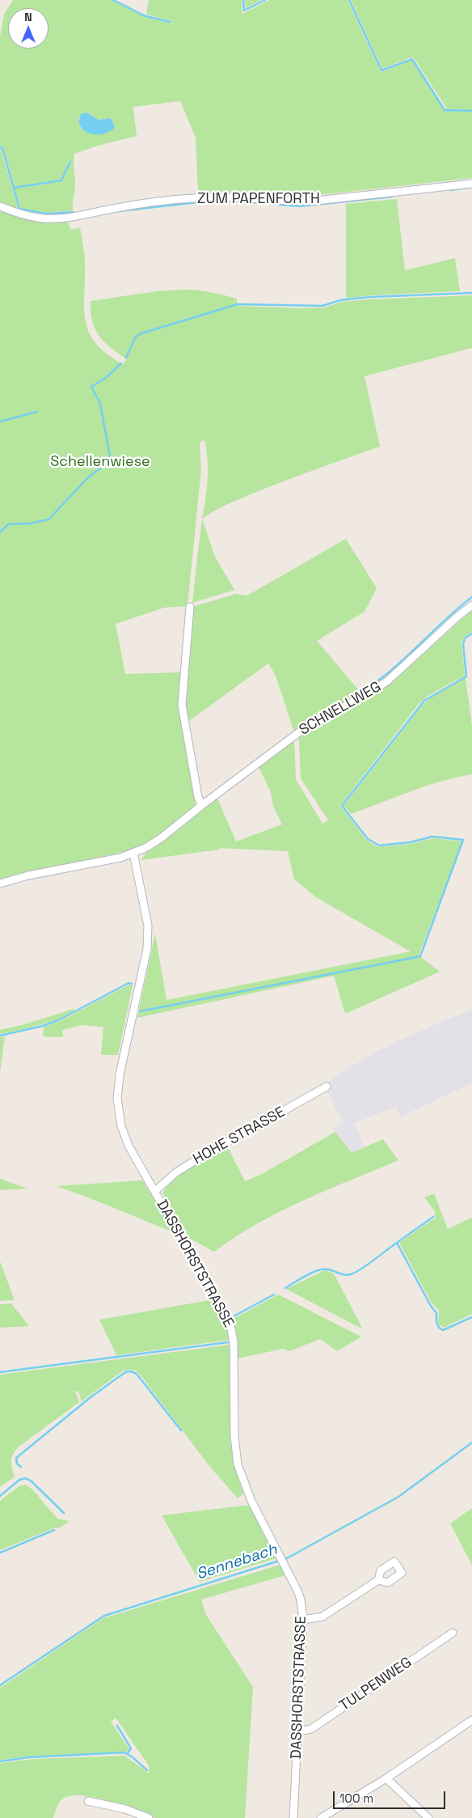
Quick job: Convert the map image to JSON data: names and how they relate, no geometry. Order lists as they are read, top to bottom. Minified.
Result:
{"streets":{"street":["ZUM PAPENFORTH","SCHNELLWEG","HOHE STRASSE","DASSHORSTSTRASSE","TULPENWEG"]},"crossings":[["SCHNELLWEG","DASSHORSTSTRASSE"],["HOHE STRASSE","DASSHORSTSTRASSE"],["DASSHORSTSTRASSE","TULPENWEG"]],"water":["Sennebach"],"parks":["Schellenwiese"],"scale_bar":"100 m","north":"top"}
